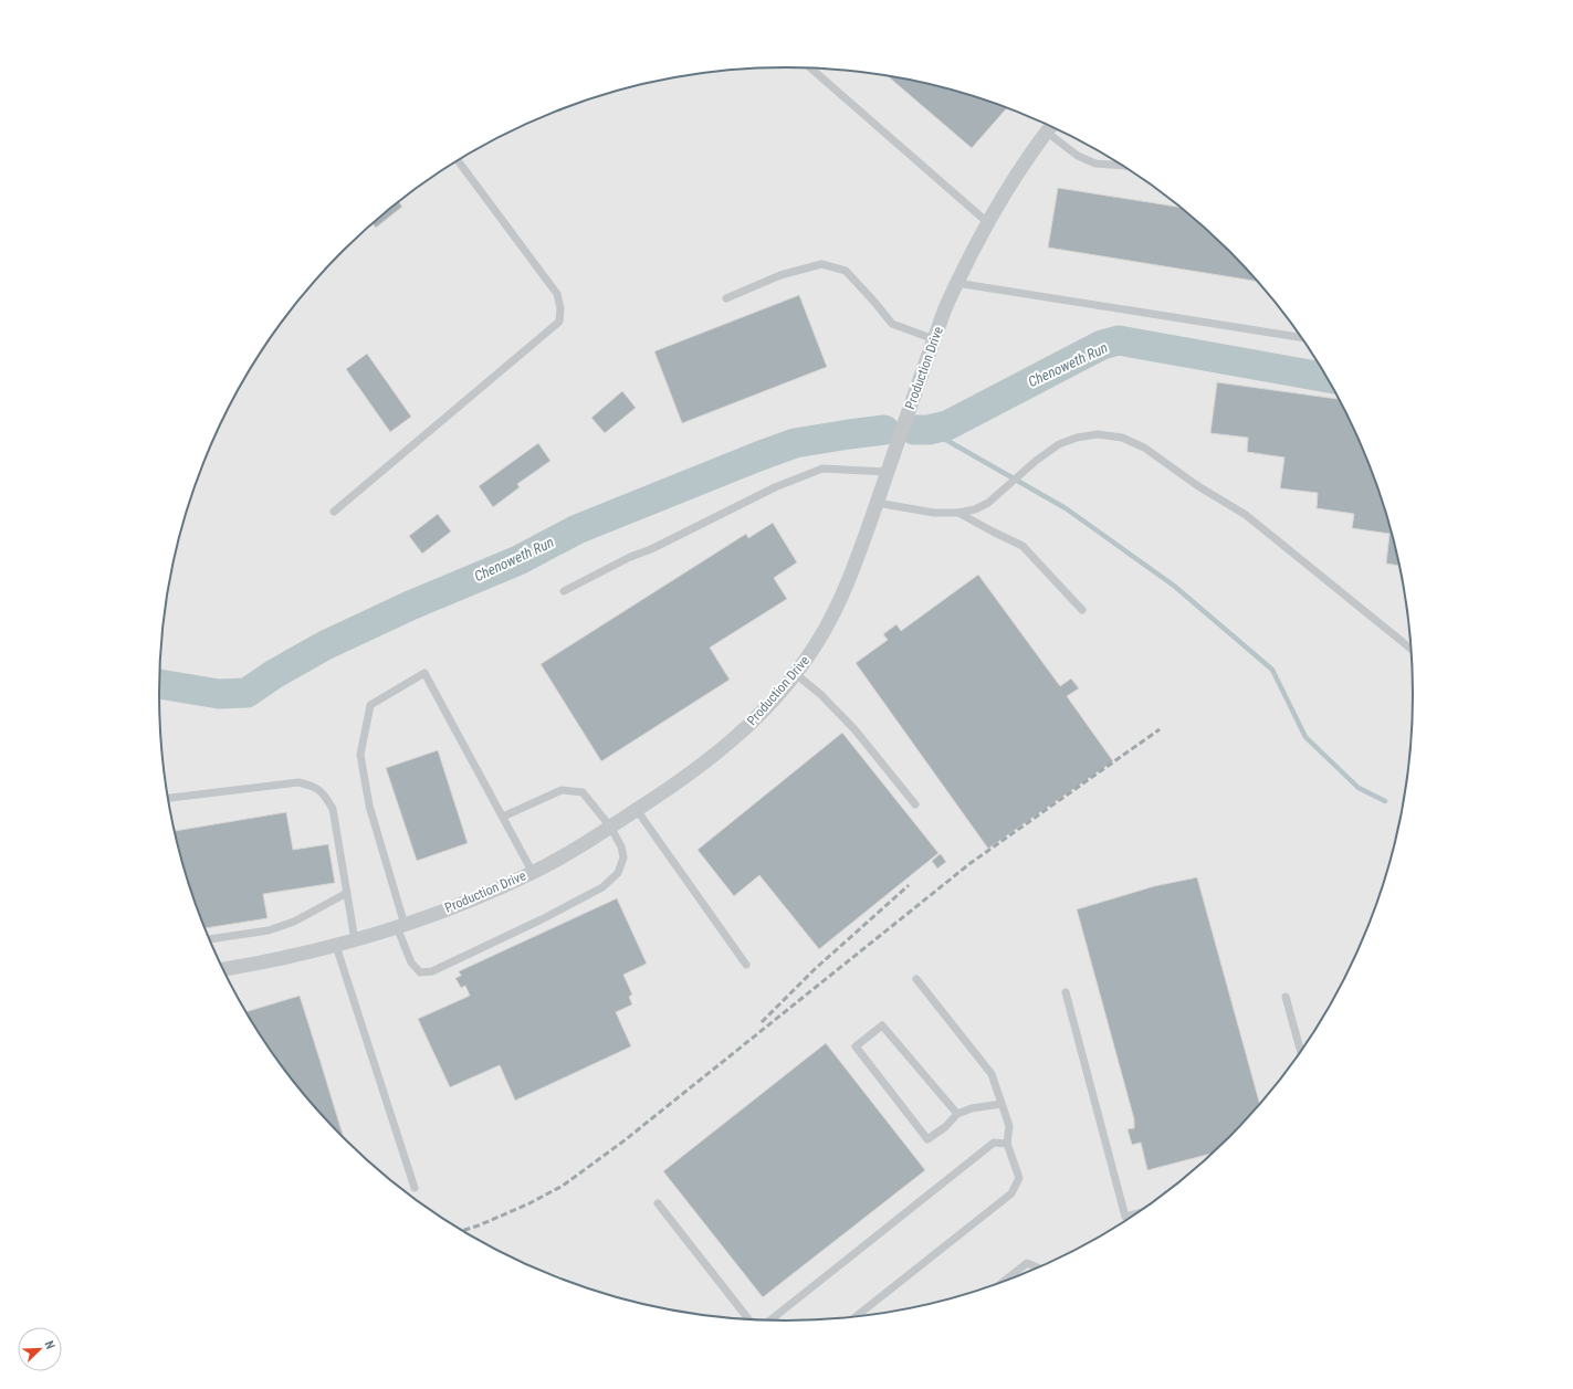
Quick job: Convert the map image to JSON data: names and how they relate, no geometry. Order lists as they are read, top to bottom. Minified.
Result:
{"streets":{"street":["Production Drive"]},"water":["Chenoweth Run"],"north":"top right"}
